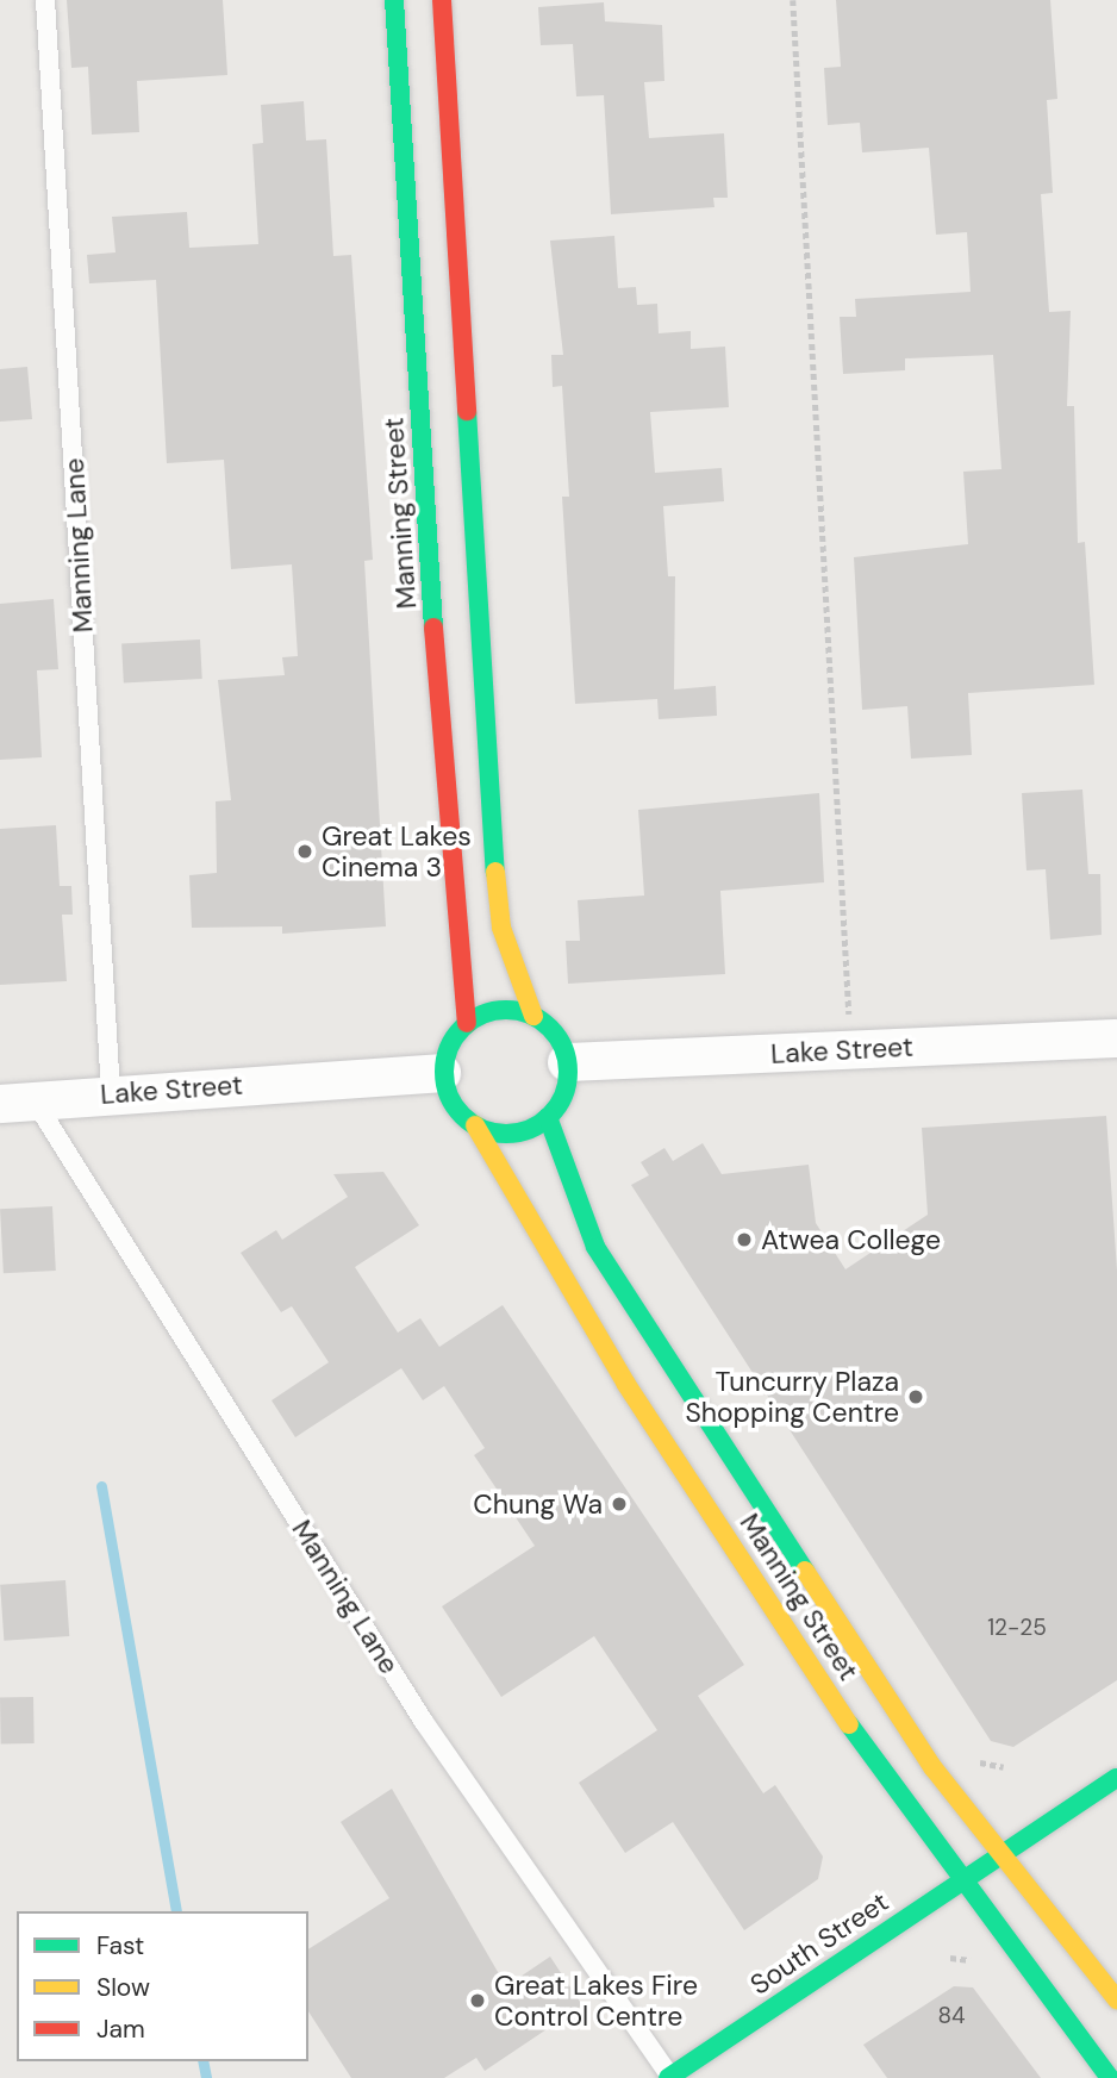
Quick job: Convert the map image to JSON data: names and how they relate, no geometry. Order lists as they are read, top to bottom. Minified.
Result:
{"streets":{"main road":["Manning Street","South Street"],"street":["Lake Street"],"lane":["Manning Lane"]},"crossings":[["Manning Street","Lake Street"],["Manning Street","South Street"],["Manning Lane","Lake Street"],["Manning Lane","South Street"]],"places":["Great Lakes Cinema 3","Atwea College","Tuncurry Plaza Shopping Centre","Chung Wa","Great Lakes Fire Control Centre"],"house_numbers":["12-25","84"],"legend":["Fast","Slow","Jam"]}
